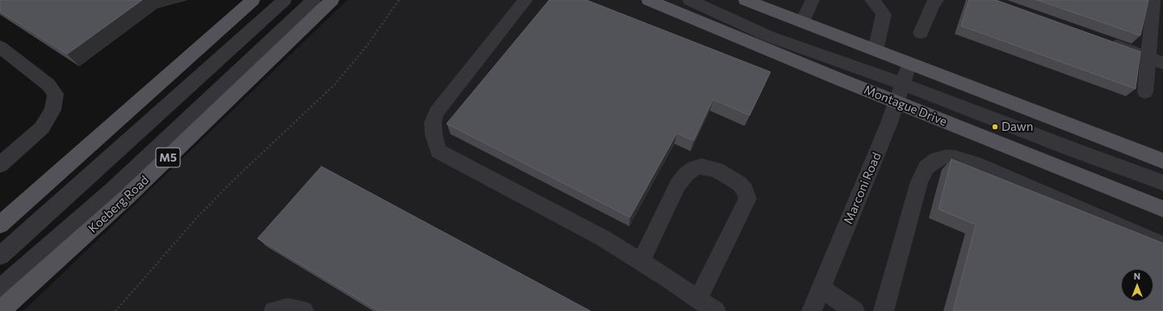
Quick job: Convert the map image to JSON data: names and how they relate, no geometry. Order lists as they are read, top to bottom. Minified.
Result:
{"streets":{"main road":["Montague Drive","M5","Koeberg Road"],"street":["Marconi Road"]},"crossings":[["Montague Drive","Marconi Road"]],"places":["Dawn"],"north":"top"}
